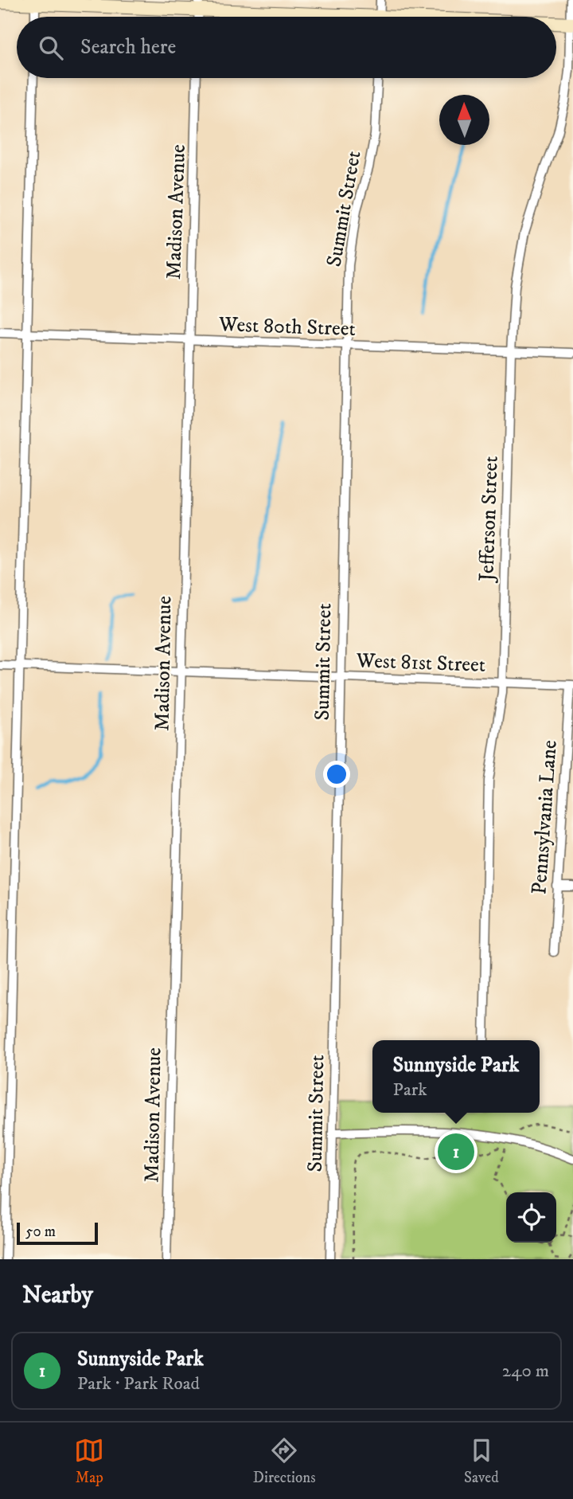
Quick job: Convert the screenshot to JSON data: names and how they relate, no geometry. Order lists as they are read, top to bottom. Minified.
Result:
{"streets":{"street":["Summit Street","Madison Avenue","West 80th Street","Jefferson Street","West 81st Street","Pennsylvania Lane"]},"crossings":[["Summit Street","West 80th Street"],["Summit Street","West 81st Street"],["Madison Avenue","West 80th Street"],["Madison Avenue","West 81st Street"],["West 80th Street","Jefferson Street"],["Jefferson Street","West 81st Street"],["West 81st Street","Pennsylvania Lane"]],"scale_bar":"50 m","north":"top","page":{"search":"Search here","popup":["Sunnyside Park","Park"],"pins":"1","scale":"50 m","heading":"Nearby","list":[{"mark":"1","name":"Sunnyside Park","note":"Park · Park Road","value":"240 m"}],"nav":["Map","Directions","Saved"]}}
